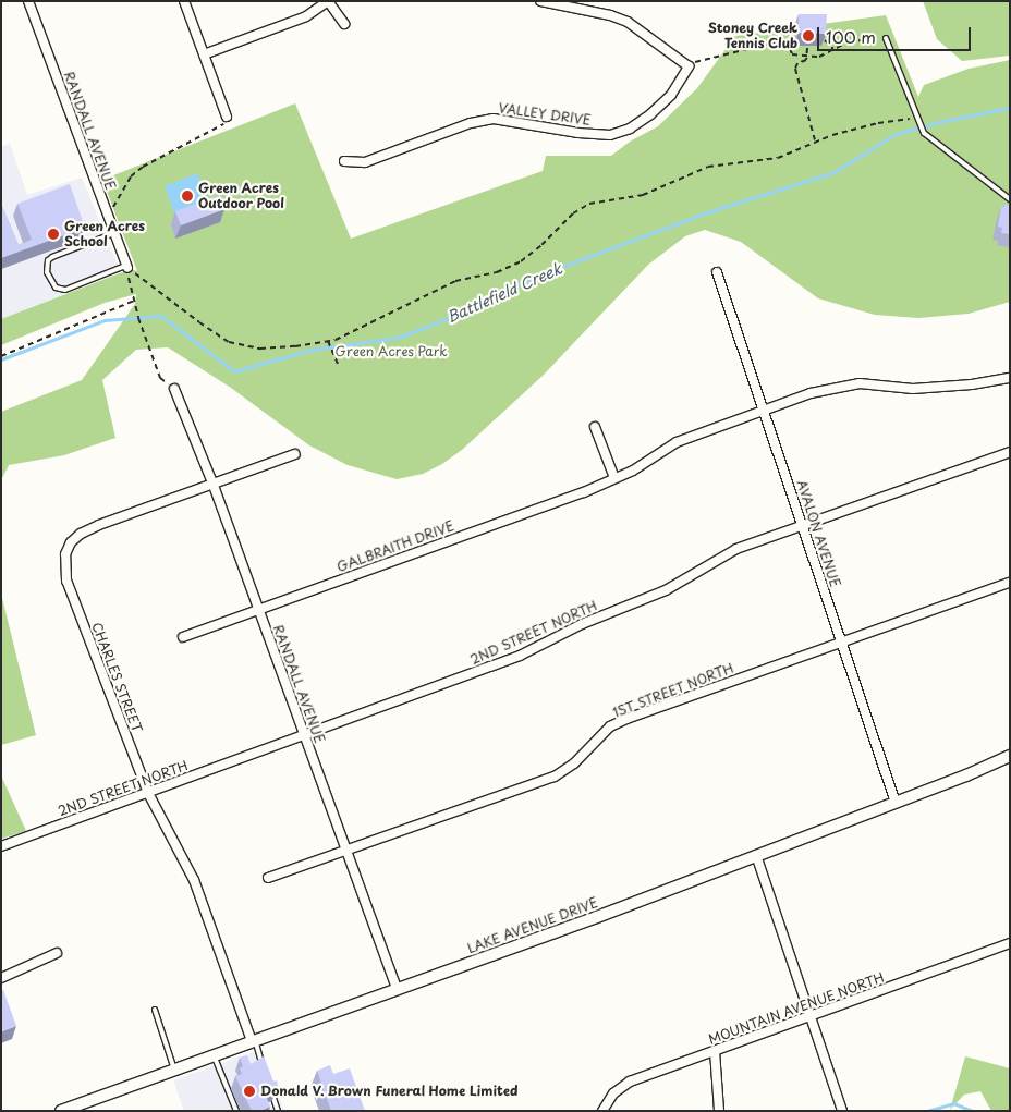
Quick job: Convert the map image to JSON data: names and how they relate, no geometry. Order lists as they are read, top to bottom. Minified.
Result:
{"streets":{"street":["VALLEY DRIVE","RANDALL AVENUE","AVALON AVENUE","GALBRAITH DRIVE","2ND STREET NORTH","CHARLES STREET","1ST STREET NORTH","LAKE AVENUE DRIVE","MOUNTAIN AVENUE NORTH"]},"crossings":[["RANDALL AVENUE","GALBRAITH DRIVE"],["RANDALL AVENUE","2ND STREET NORTH"],["RANDALL AVENUE","CHARLES STREET"],["RANDALL AVENUE","1ST STREET NORTH"],["RANDALL AVENUE","LAKE AVENUE DRIVE"],["AVALON AVENUE","GALBRAITH DRIVE"],["AVALON AVENUE","2ND STREET NORTH"],["AVALON AVENUE","1ST STREET NORTH"],["AVALON AVENUE","LAKE AVENUE DRIVE"],["2ND STREET NORTH","CHARLES STREET"],["CHARLES STREET","LAKE AVENUE DRIVE"]],"water":["Battlefield Creek"],"parks":["Green Acres Park"],"places":["Stoney Creek Tennis Club","Green Acres Outdoor Pool","Green Acres School","Donald V. Brown Funeral Home Limited"],"scale_bar":"100 m"}
